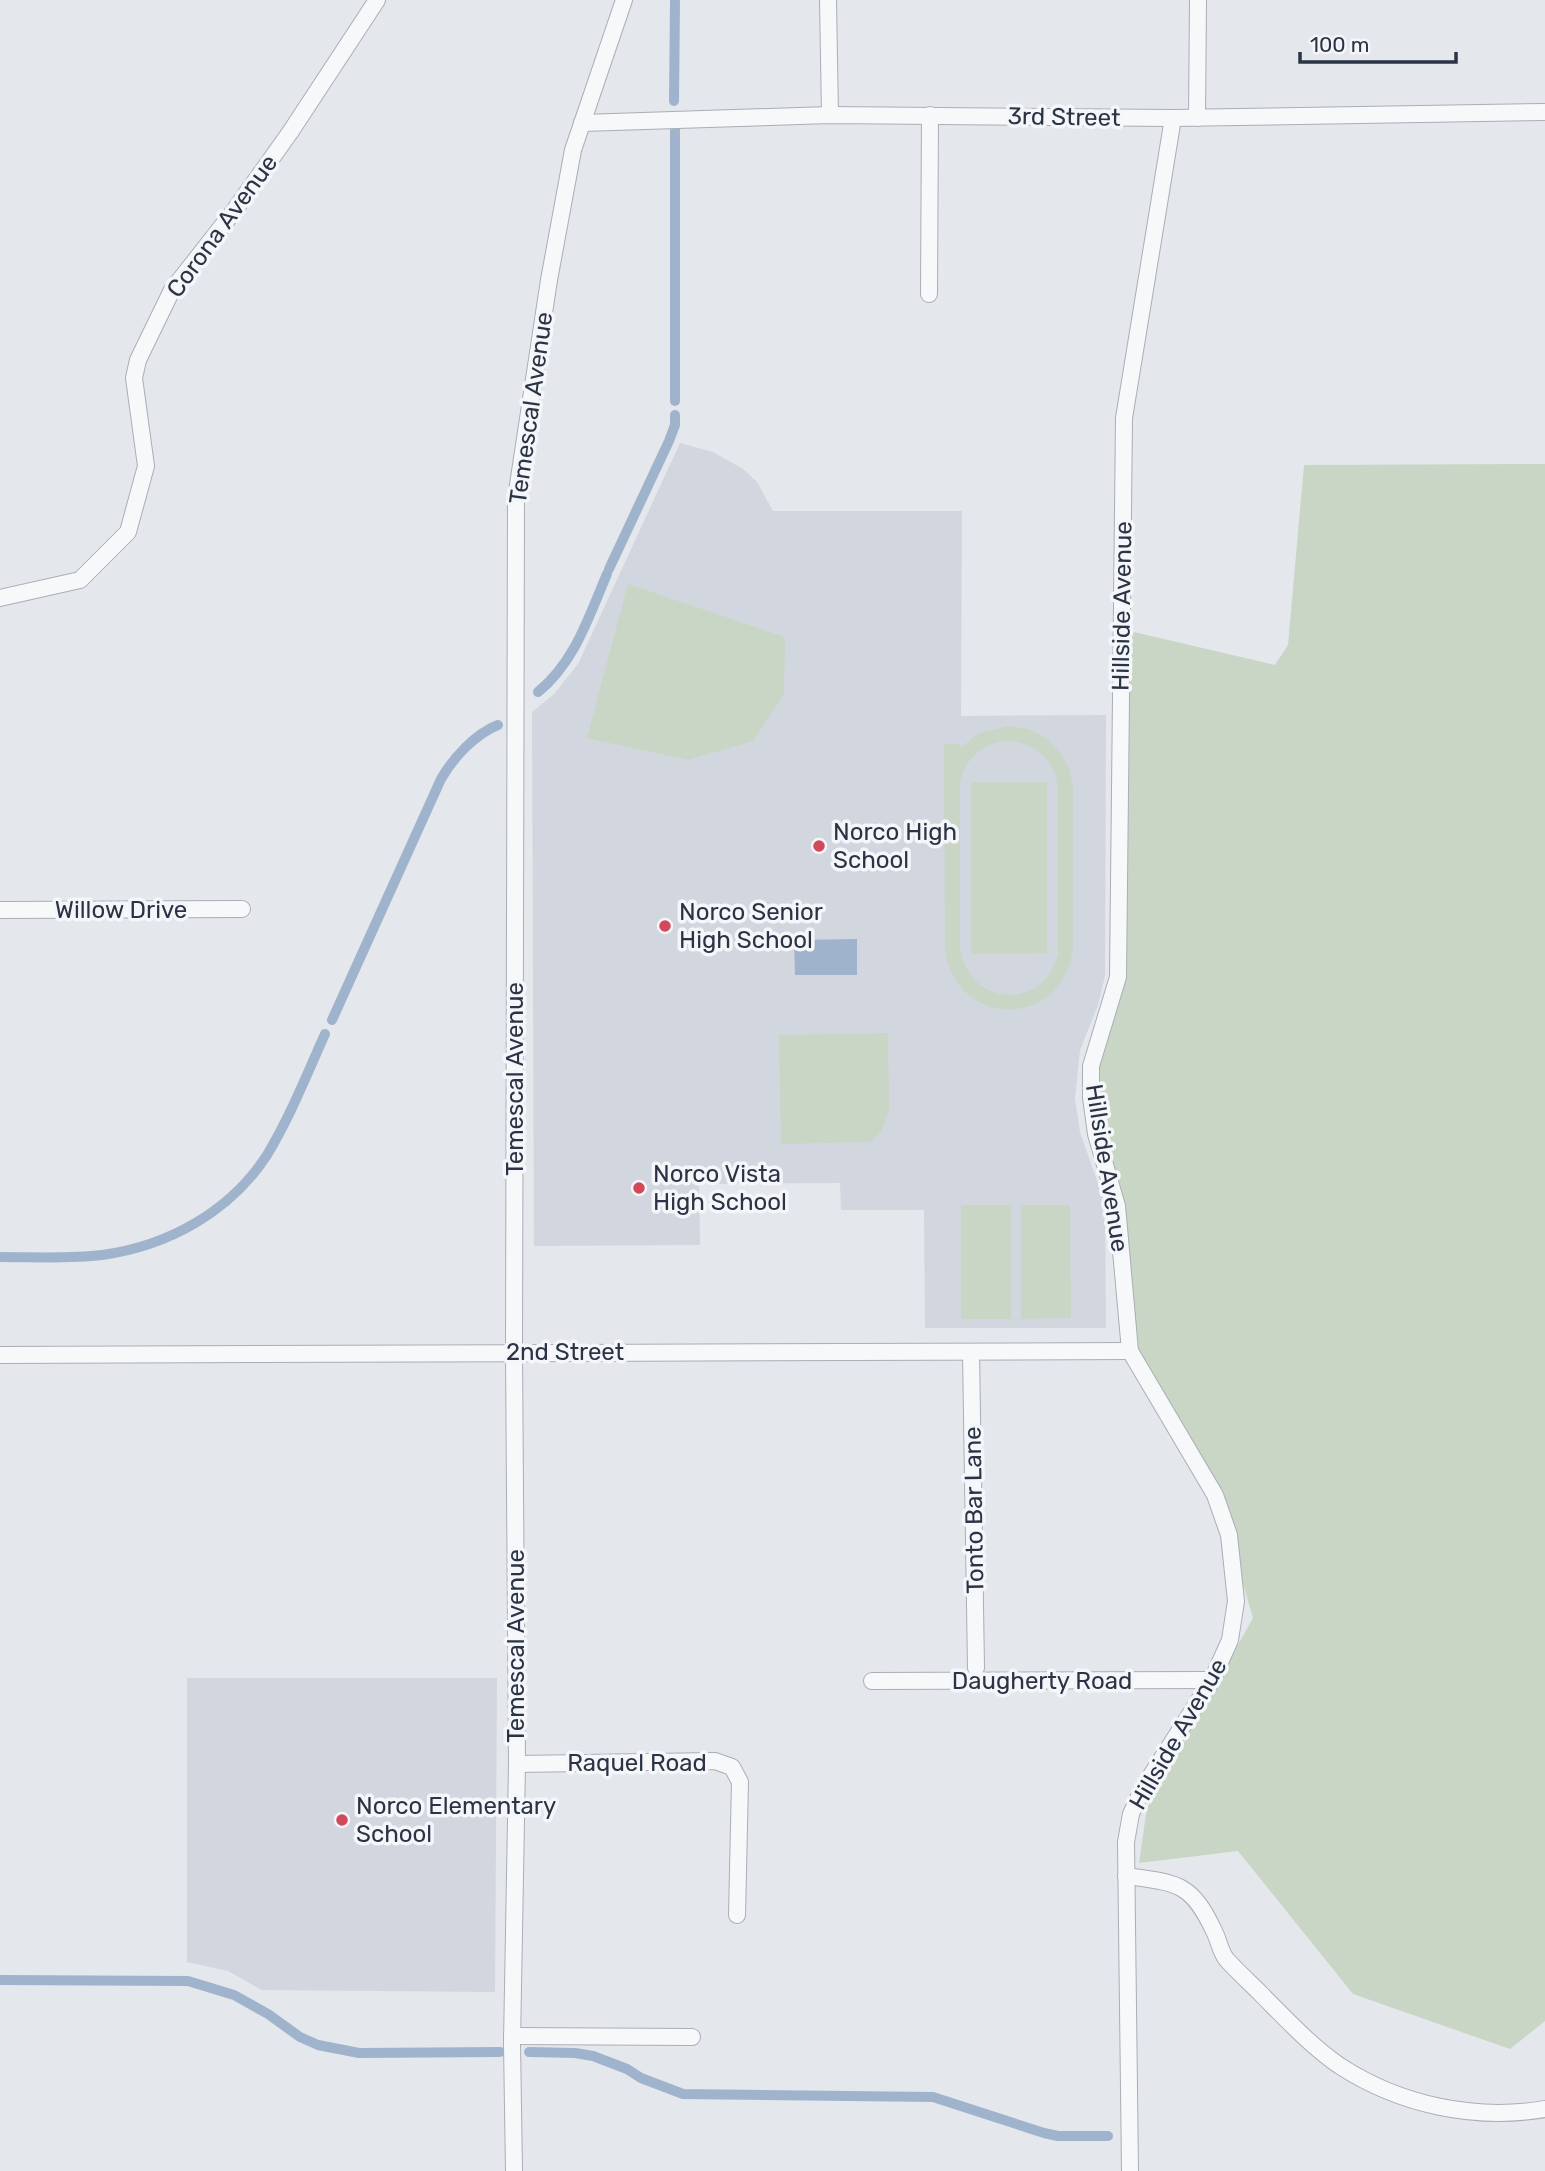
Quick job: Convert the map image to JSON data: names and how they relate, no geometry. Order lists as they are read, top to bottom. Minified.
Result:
{"streets":{"street":["3rd Street","Corona Avenue","Temescal Avenue","Hillside Avenue","Willow Drive","2nd Street","Tonto Bar Lane","Daugherty Road","Raquel Road"]},"crossings":[["3rd Street","Temescal Avenue"],["3rd Street","Hillside Avenue"],["Temescal Avenue","2nd Street"],["Temescal Avenue","Raquel Road"],["Hillside Avenue","2nd Street"],["Hillside Avenue","Daugherty Road"],["2nd Street","Tonto Bar Lane"]],"places":["Norco High School","Norco Senior High School","Norco Vista High School","Norco Elementary School"],"scale_bar":"100 m"}
